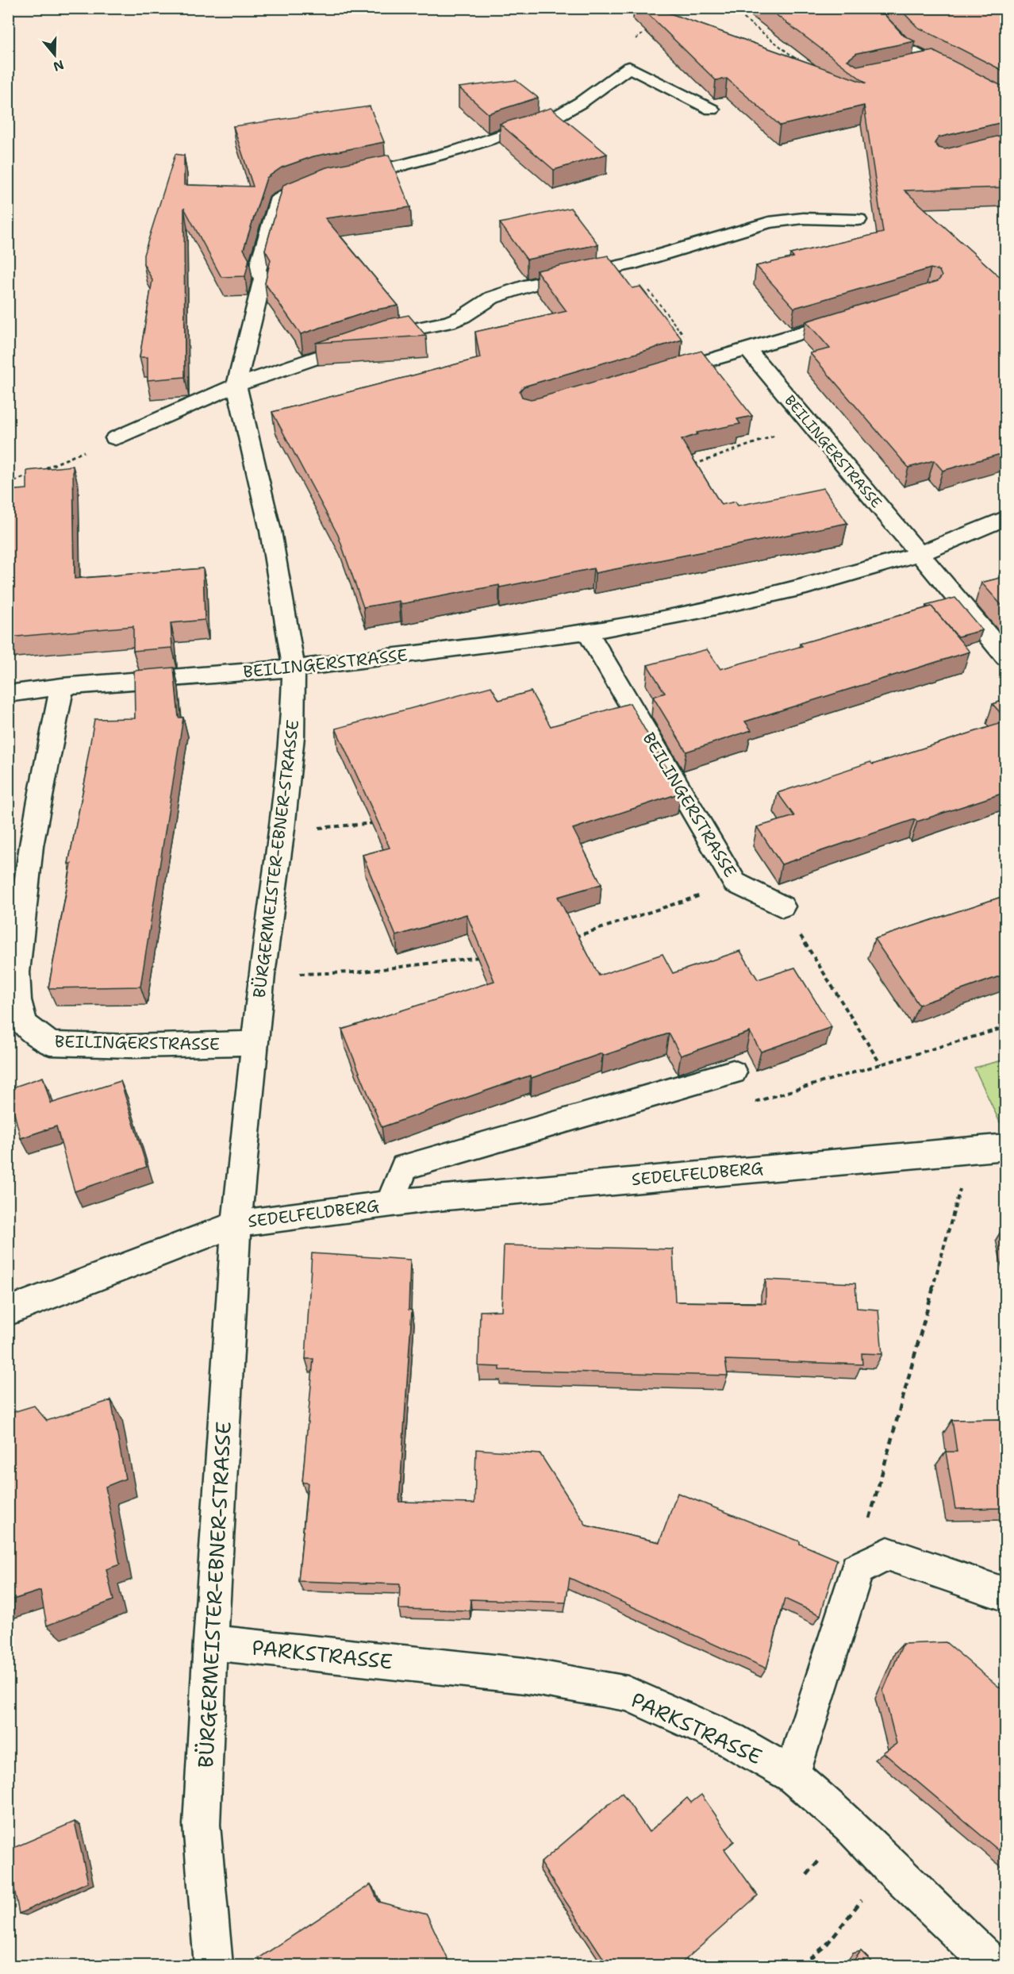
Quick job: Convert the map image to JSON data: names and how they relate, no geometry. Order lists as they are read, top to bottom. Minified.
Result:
{"streets":{"street":["BEILINGERSTRASSE","BÜRGERMEISTER-EBNER-STRASSE","SEDELFELDBERG","PARKSTRASSE"]},"crossings":[["BEILINGERSTRASSE","BÜRGERMEISTER-EBNER-STRASSE"],["BÜRGERMEISTER-EBNER-STRASSE","SEDELFELDBERG"],["BÜRGERMEISTER-EBNER-STRASSE","PARKSTRASSE"]],"north":"bottom"}
